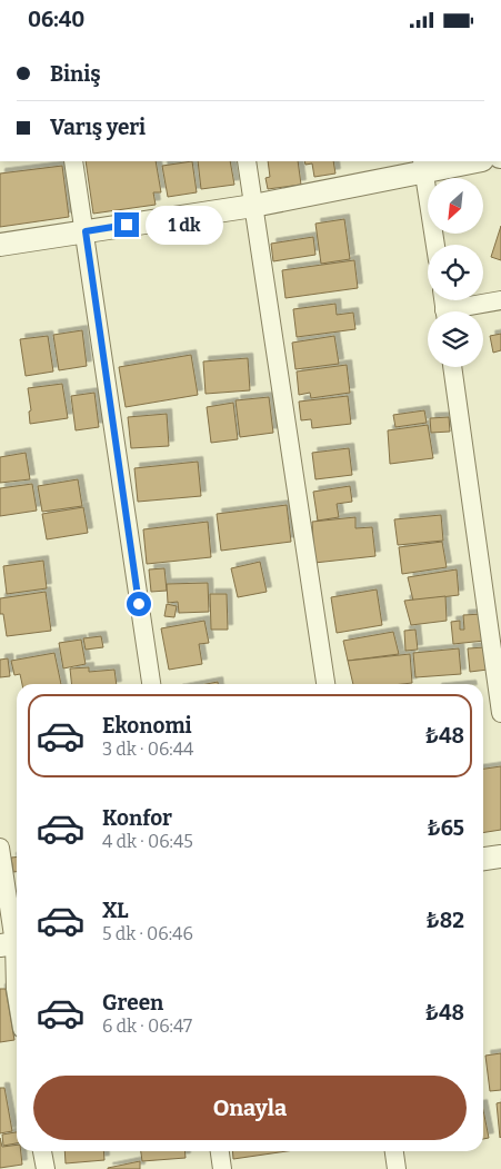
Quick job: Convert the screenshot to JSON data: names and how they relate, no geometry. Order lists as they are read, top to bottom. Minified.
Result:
{"north":"bottom left","page":{"status":"06:40","banner":["Biniş","Varış yeri"],"bubble":"1 dk","list":[{"name":"Ekonomi","note":"3 dk · 06:44","value":"₺48"},{"name":"Konfor","note":"4 dk · 06:45","value":"₺65"},{"name":"XL","note":"5 dk · 06:46","value":"₺82"},{"name":"Green","note":"6 dk · 06:47","value":"₺48"}],"buttons":"Onayla"}}
